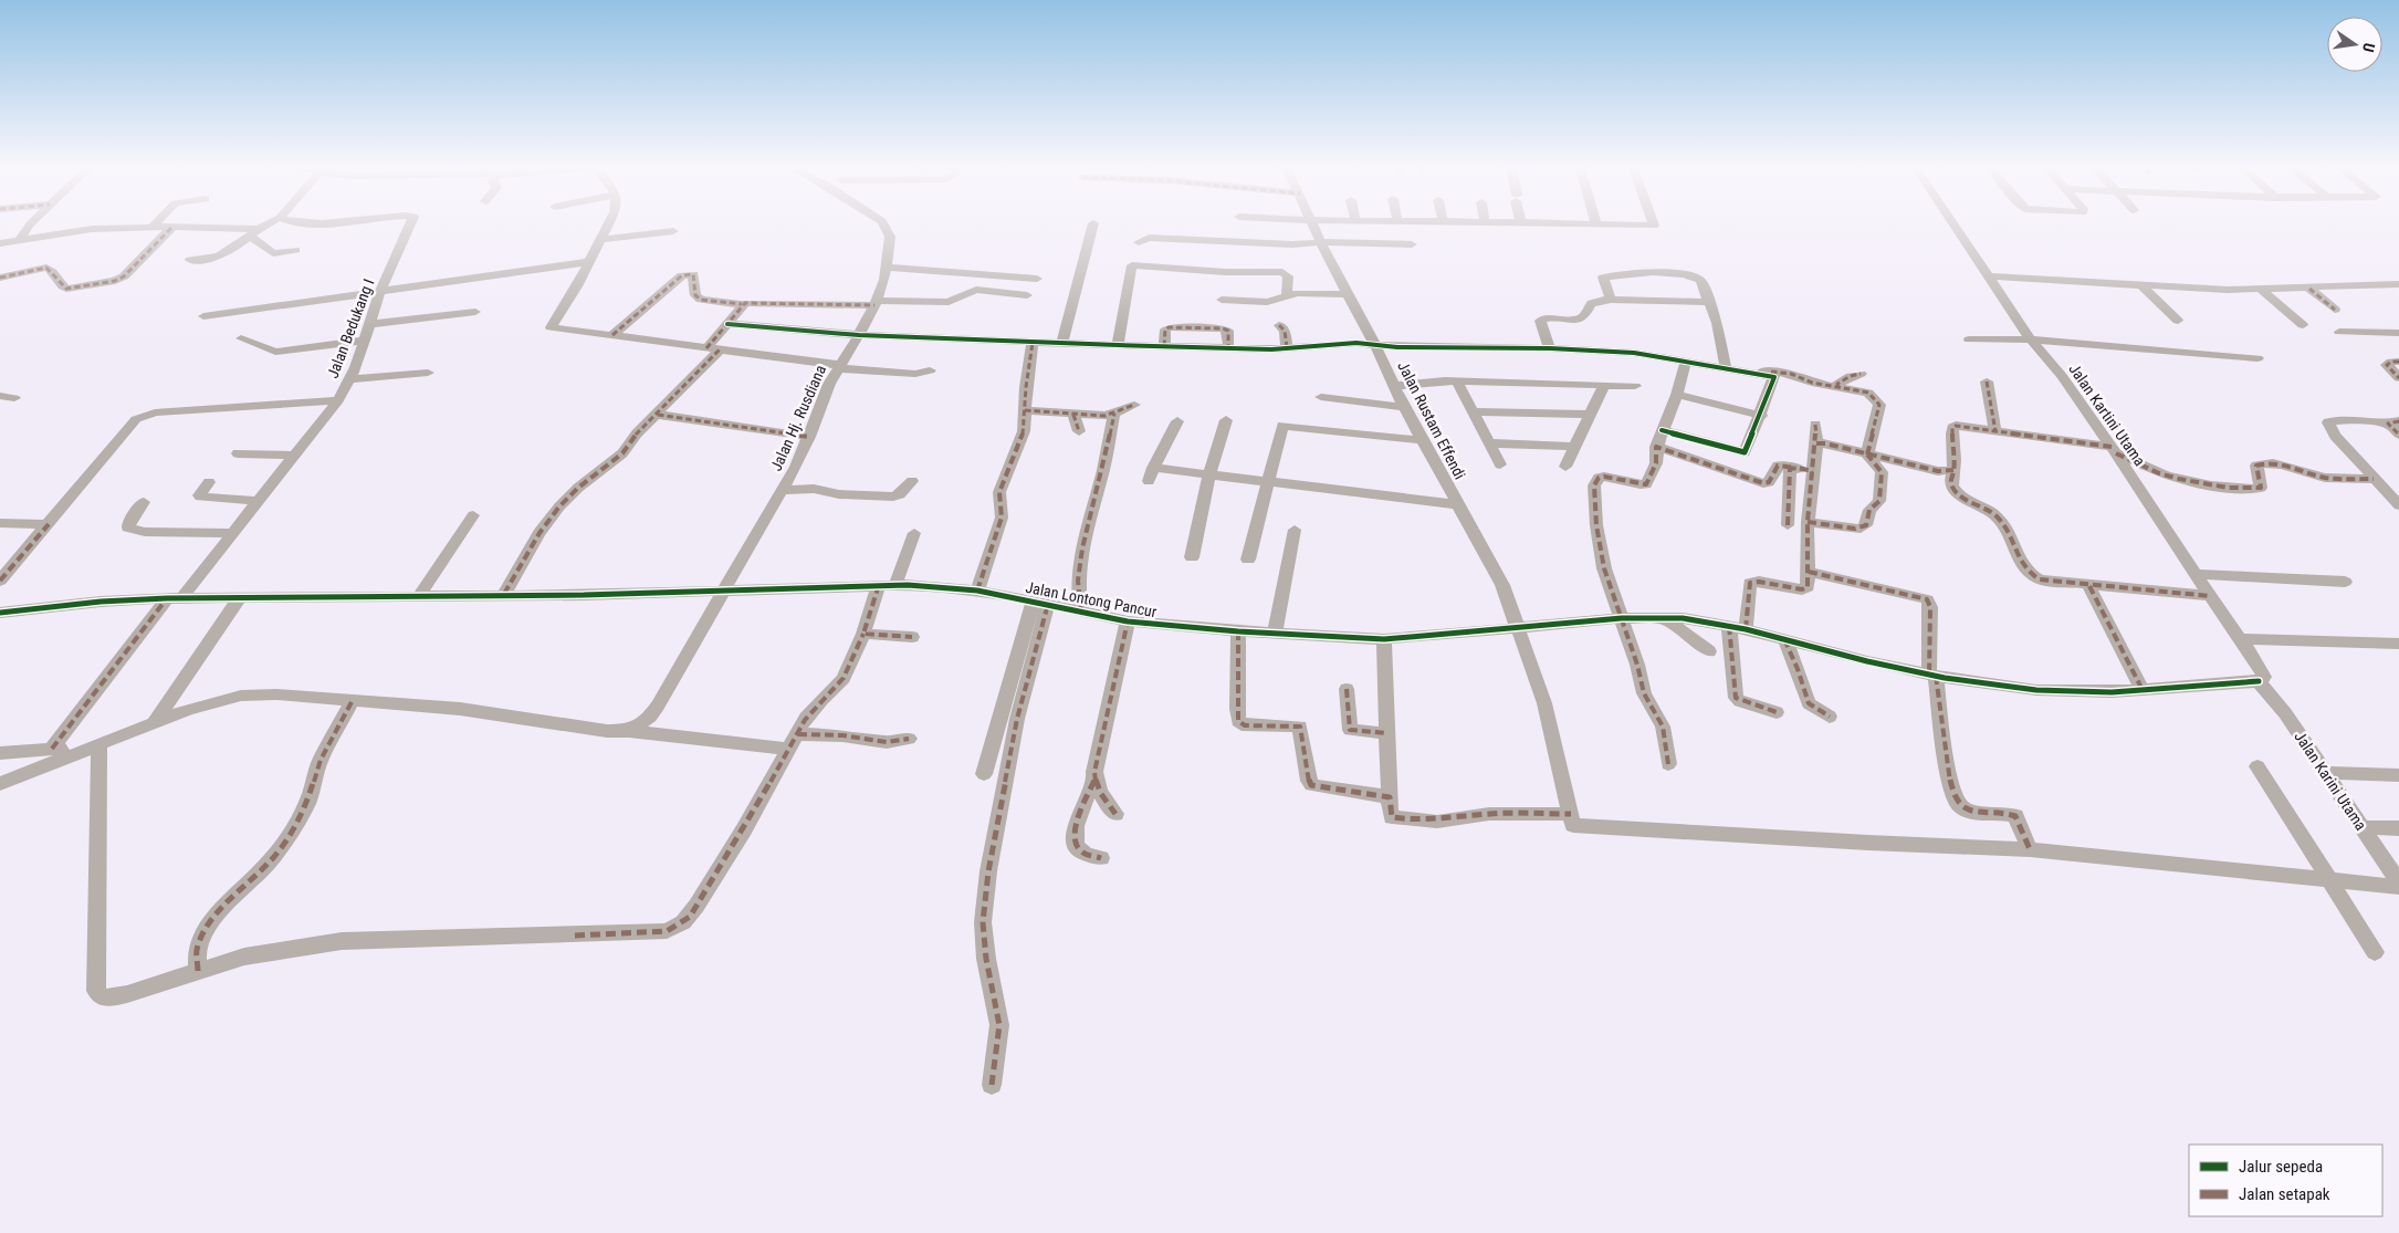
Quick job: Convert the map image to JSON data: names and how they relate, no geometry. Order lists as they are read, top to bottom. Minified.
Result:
{"streets":{"street":["Jalan Bedukang I","Jalan Kartini Utama","Jalan Hj. Rusdiana","Jalan Rustam Effendi","Jalan Lontong Pancur","Jalan Karini Utama"]},"crossings":[["Jalan Bedukang I","Jalan Lontong Pancur"],["Jalan Kartini Utama","Jalan Lontong Pancur"],["Jalan Kartini Utama","Jalan Karini Utama"],["Jalan Hj. Rusdiana","Jalan Lontong Pancur"],["Jalan Rustam Effendi","Jalan Lontong Pancur"],["Jalan Lontong Pancur","Jalan Karini Utama"]],"legend":["Jalur sepeda","Jalan setapak"],"north":"right"}
